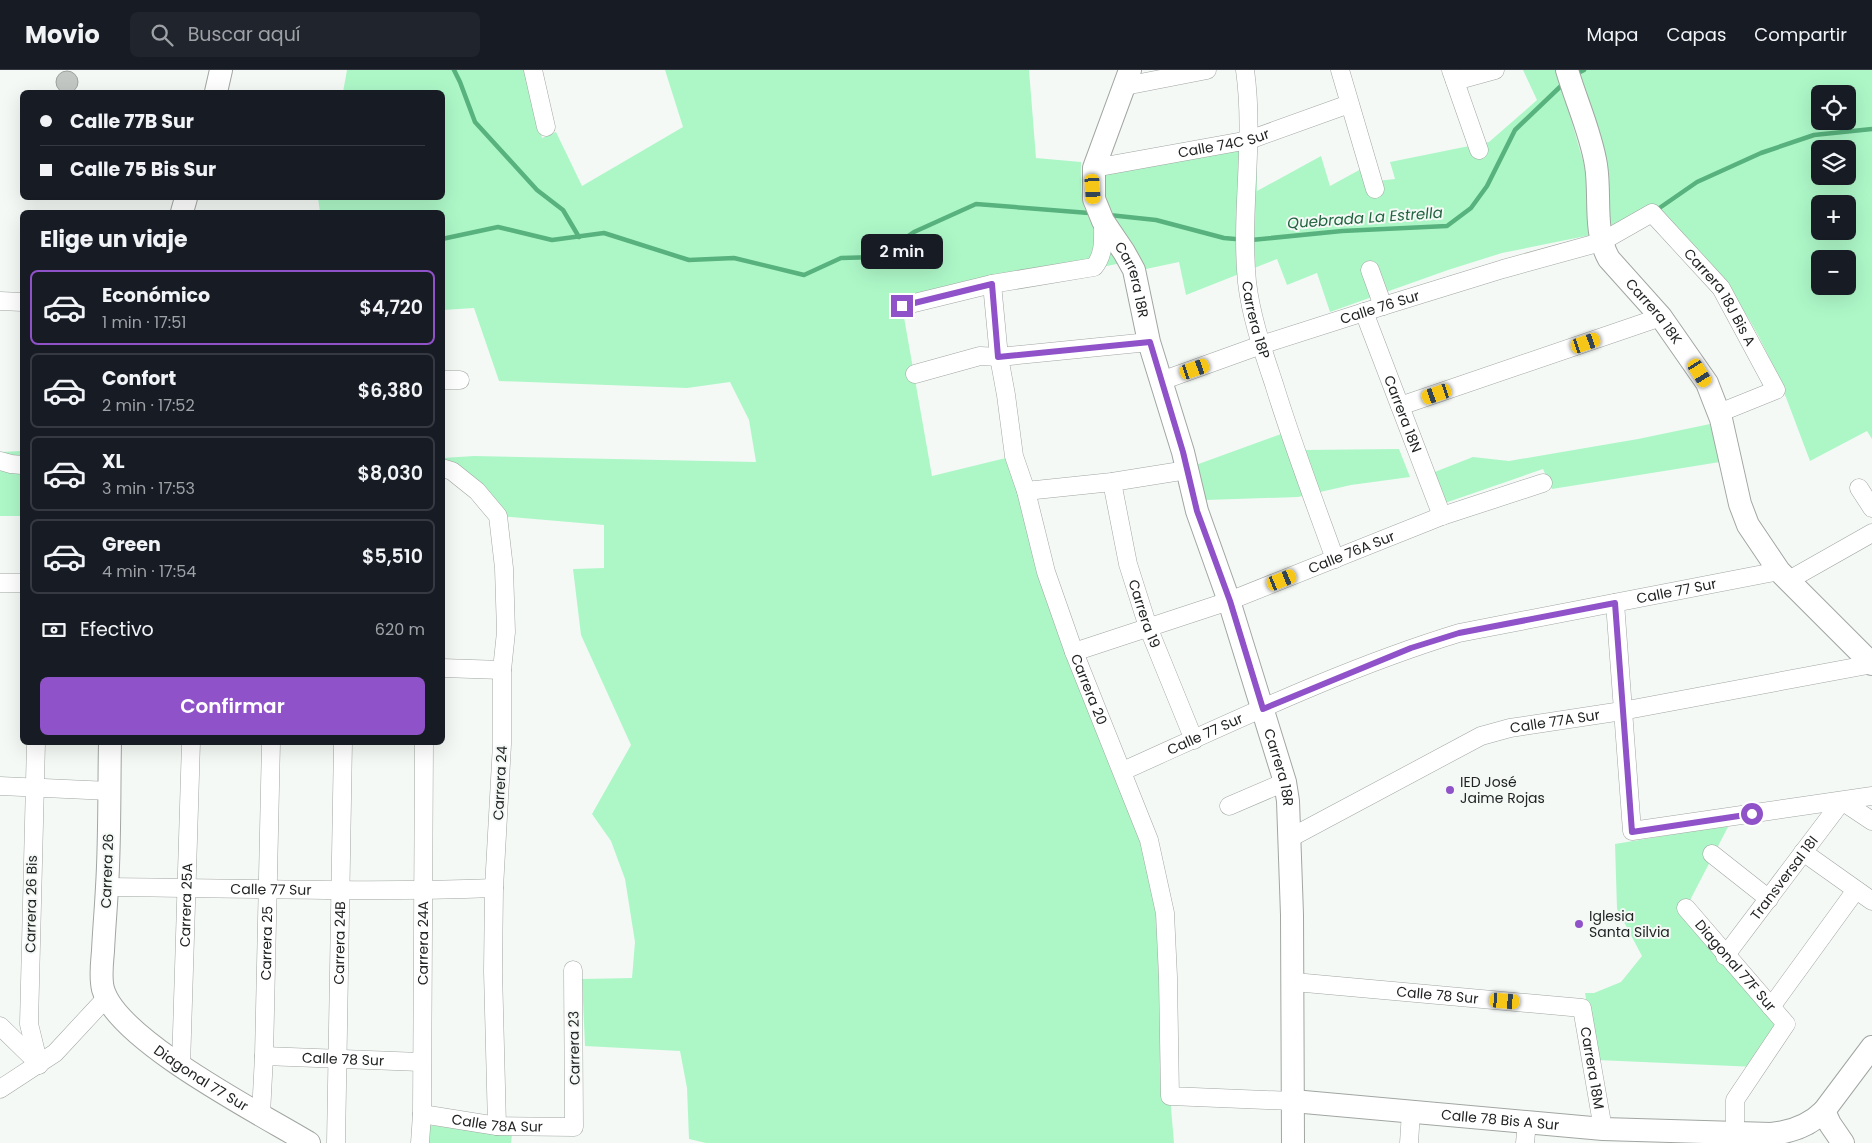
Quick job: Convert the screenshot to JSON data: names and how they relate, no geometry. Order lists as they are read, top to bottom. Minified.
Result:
{"streets":{"street":["Calle 74C Sur","Carrera 18R","Carrera 18J Bis A","Calle 76 Sur","Carrera 18K","Carrera 18P","Carrera 18N","Calle 76A Sur","Calle 77 Sur","Carrera 19","Carrera 20","Calle 77A Sur","Carrera 24","Carrera 26","Transversal 18I","Carrera 26 Bis","Carrera 25A","Carrera 25","Carrera 24B","Carrera 24A","Diagonal 77F Sur","Calle 78 Sur","Carrera 23","Carrera 18M","Diagonal 77 Sur","Calle 78 Bis A Sur","Calle 78A Sur"]},"crossings":[["Calle 74C Sur","Carrera 18R"],["Calle 74C Sur","Carrera 18P"],["Carrera 18R","Calle 76 Sur"],["Carrera 18R","Calle 76A Sur"],["Carrera 18R","Calle 77 Sur"],["Carrera 18R","Calle 77A Sur"],["Carrera 18R","Calle 78 Sur"],["Carrera 18R","Calle 78 Bis A Sur"],["Carrera 18J Bis A","Calle 76 Sur"],["Carrera 18J Bis A","Carrera 18K"],["Calle 76 Sur","Carrera 18K"],["Calle 76 Sur","Carrera 18P"],["Calle 76 Sur","Carrera 18N"],["Carrera 18K","Calle 77 Sur"],["Carrera 18K","Calle 77A Sur"],["Carrera 18P","Calle 76A Sur"],["Carrera 18N","Calle 76A Sur"],["Calle 76A Sur","Carrera 19"],["Calle 76A Sur","Carrera 20"],["Calle 77 Sur","Carrera 19"],["Calle 77 Sur","Carrera 20"],["Calle 77 Sur","Carrera 24"],["Calle 77 Sur","Carrera 26"],["Calle 77 Sur","Carrera 25A"],["Calle 77 Sur","Carrera 25"],["Calle 77 Sur","Carrera 24B"],["Calle 77 Sur","Carrera 24A"],["Carrera 20","Calle 78 Bis A Sur"],["Carrera 24","Calle 78A Sur"],["Carrera 26","Diagonal 77 Sur"],["Transversal 18I","Diagonal 77F Sur"],["Carrera 25A","Diagonal 77 Sur"],["Carrera 25","Calle 78 Sur"],["Carrera 25","Diagonal 77 Sur"],["Carrera 24B","Calle 78 Sur"],["Carrera 24A","Calle 78 Sur"],["Carrera 24A","Calle 78A Sur"],["Diagonal 77F Sur","Calle 78 Bis A Sur"],["Calle 78 Sur","Carrera 18M"],["Carrera 23","Calle 78A Sur"],["Carrera 18M","Calle 78 Bis A Sur"]],"water":["Quebrada La Estrella"],"places":["IED José Jaime Rojas","Iglesia Santa Silvia"],"page":{"header":"Movio","search":"Buscar aquí","nav":["Mapa","Capas","Compartir"],"map_buttons":["+","−"],"banner":["Calle 77B Sur","Calle 75 Bis Sur"],"heading":"Elige un viaje","bubble":"2 min","list":[{"name":"Económico","note":"1 min · 17:51","value":"$4,720"},{"name":"Confort","note":"2 min · 17:52","value":"$6,380"},{"name":"XL","note":"3 min · 17:53","value":"$8,030"},{"name":"Green","note":"4 min · 17:54","value":"$5,510"}],"pay":["Efectivo","620 m"],"buttons":"Confirmar"}}
